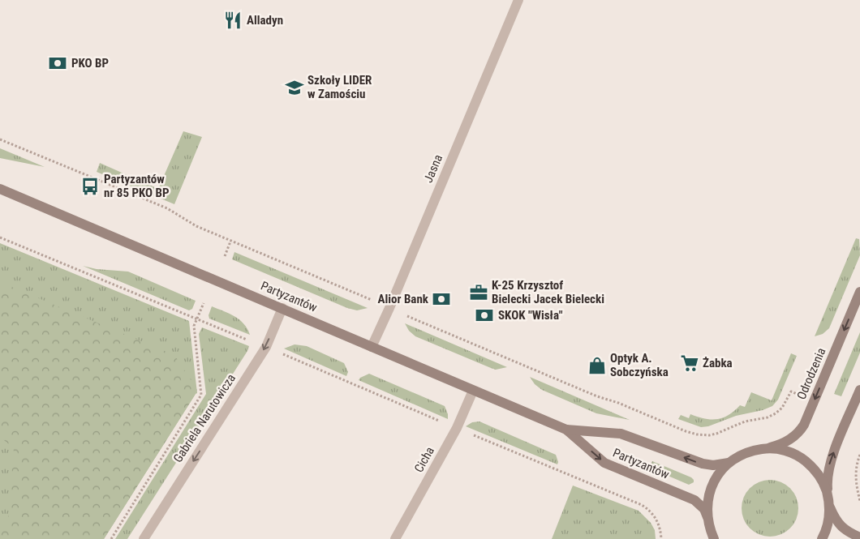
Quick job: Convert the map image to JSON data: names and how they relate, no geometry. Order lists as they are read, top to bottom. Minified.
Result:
{"streets":{"street":["Jasna","Partyzantów","Odrodzenia","Gabriela Narutowicza","Cicha"]},"crossings":[["Jasna","Partyzantów"],["Partyzantów","Gabriela Narutowicza"],["Partyzantów","Cicha"]],"one_way":["Gabriela Narutowicza"],"places":{"restaurant":["Alladyn"],"bank":["PKO BP","Alior Bank","SKOK \"Wisła\""],"school or university":["Szkoły LIDER w Zamościu"],"bus stop":["Partyzantów nr 85 PKO BP"],"office":["K-25 Krzysztof Bielecki Jacek Bielecki"],"supermarket":["Żabka"],"shop":["Optyk A. Sobczyńska"]}}
